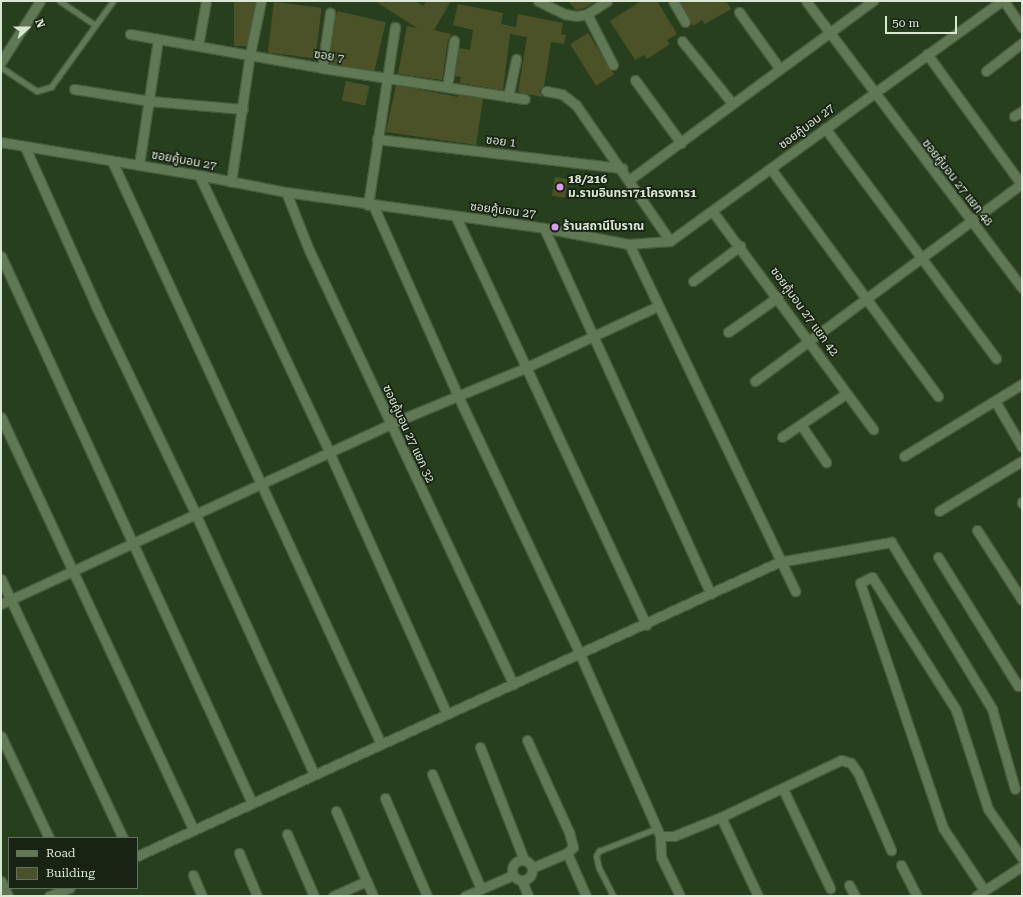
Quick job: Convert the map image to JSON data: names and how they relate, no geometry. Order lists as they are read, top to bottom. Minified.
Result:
{"streets":{"street":["ซอย 7","ซอยคู้บอน 27","ซอย 1","ซอยคู้บอน 27 แยก 48","ซอยคู้บอน 27 แยก 42","ซอยคู้บอน 27 แยก 32"]},"crossings":[["ซอยคู้บอน 27","ซอยคู้บอน 27 แยก 48"],["ซอยคู้บอน 27","ซอยคู้บอน 27 แยก 42"],["ซอยคู้บอน 27","ซอยคู้บอน 27 แยก 32"]],"places":["18/216 ม.รามอินทรา71โครงการ1","ร้านสถานีโบราณ"],"legend":["Road","Building"],"scale_bar":"50 m","north":"right"}
